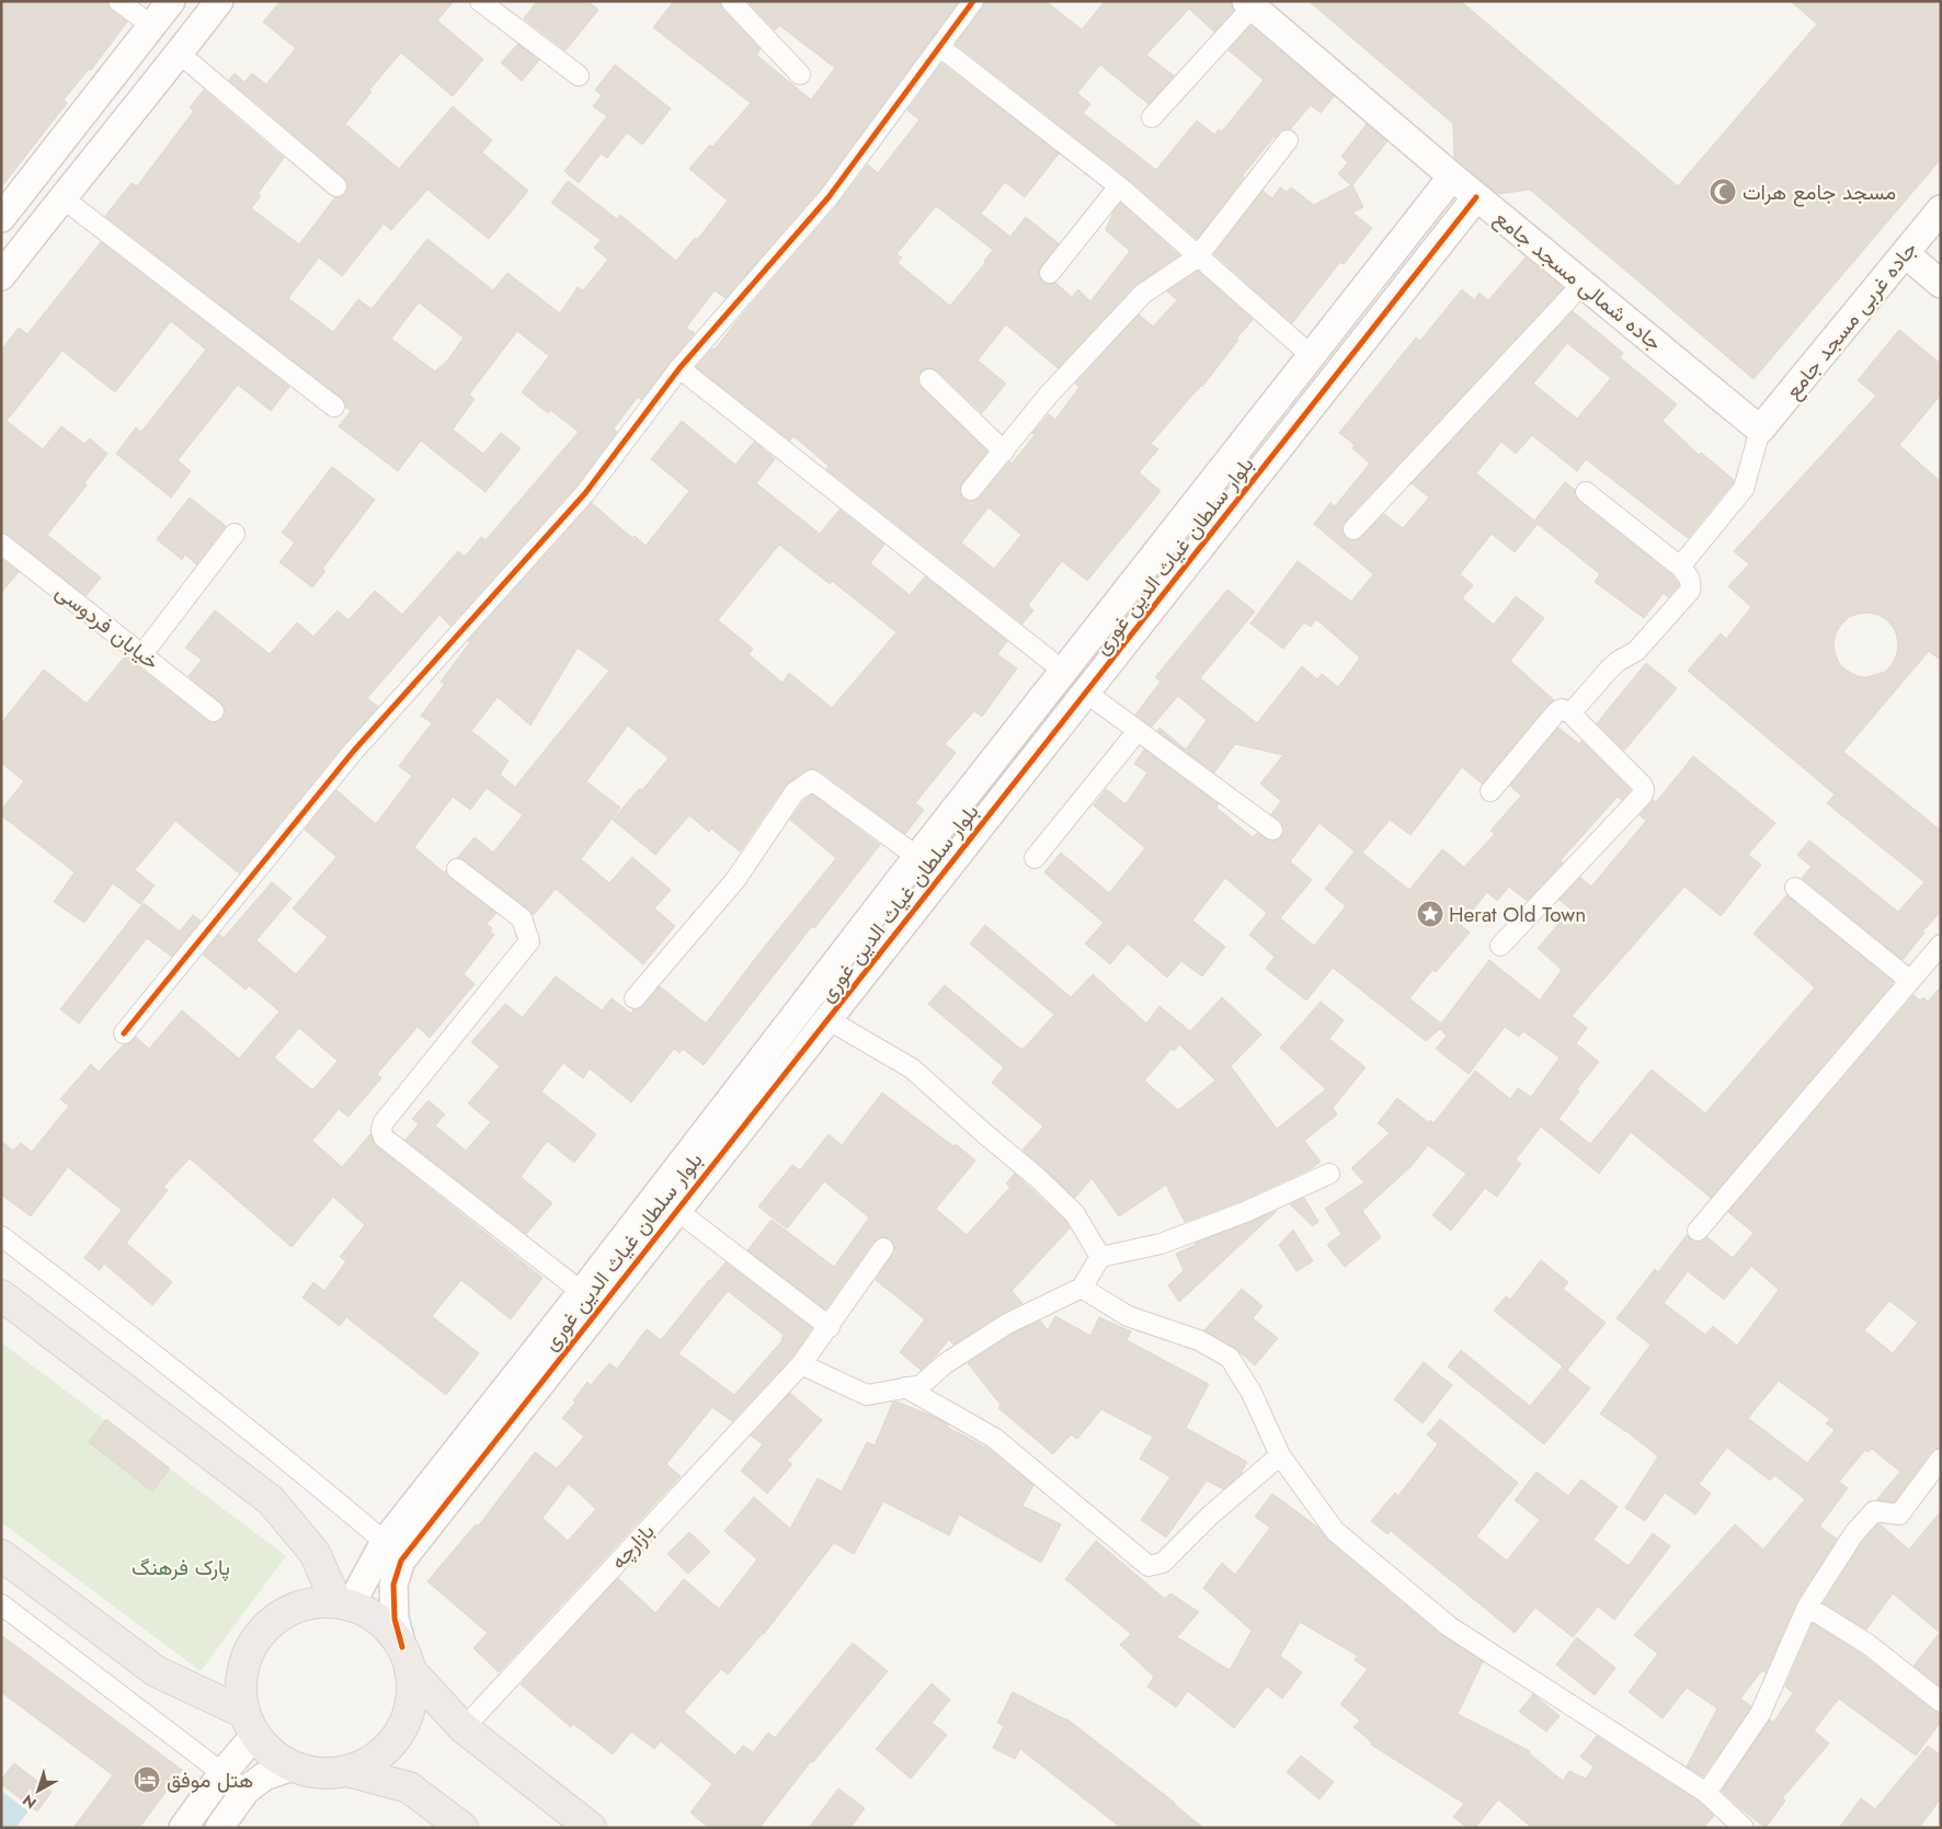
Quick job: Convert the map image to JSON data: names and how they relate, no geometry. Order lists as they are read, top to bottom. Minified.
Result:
{"streets":{"street":["جاده شمالی مسجد جامع","جاده غربی مسجد جامع","بلوار سلطان غیاث الدین غوری","خیابان فردوسی","بازارچه"]},"crossings":[["جاده شمالی مسجد جامع","جاده غربی مسجد جامع"],["جاده شمالی مسجد جامع","بلوار سلطان غیاث الدین غوری"]],"parks":["پارک فرهنگ"],"places":{"mosque":["مسجد جامع هرات"],"place":["Herat Old Town"],"hotel":["هتل موفق"]},"north":"bottom left"}
